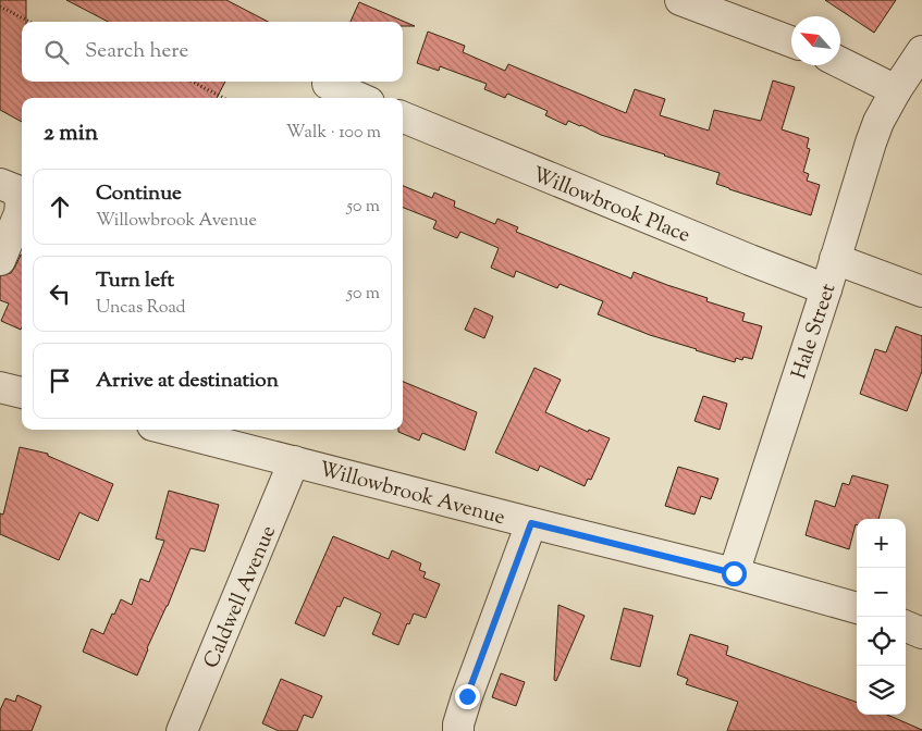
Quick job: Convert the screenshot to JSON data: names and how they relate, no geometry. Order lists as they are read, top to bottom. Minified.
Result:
{"streets":{"street":["Willowbrook Place","Hale Street","Willowbrook Avenue","Caldwell Avenue"]},"crossings":[["Willowbrook Place","Hale Street"],["Hale Street","Willowbrook Avenue"],["Willowbrook Avenue","Caldwell Avenue"]],"north":"top left","page":{"search":"Search here","heading":["2 min","Walk · 100 m"],"list":[["Continue","Willowbrook Avenue","50 m"],["Turn left","Uncas Road","50 m"],"Arrive at destination"],"map_buttons":["+","−"]}}
